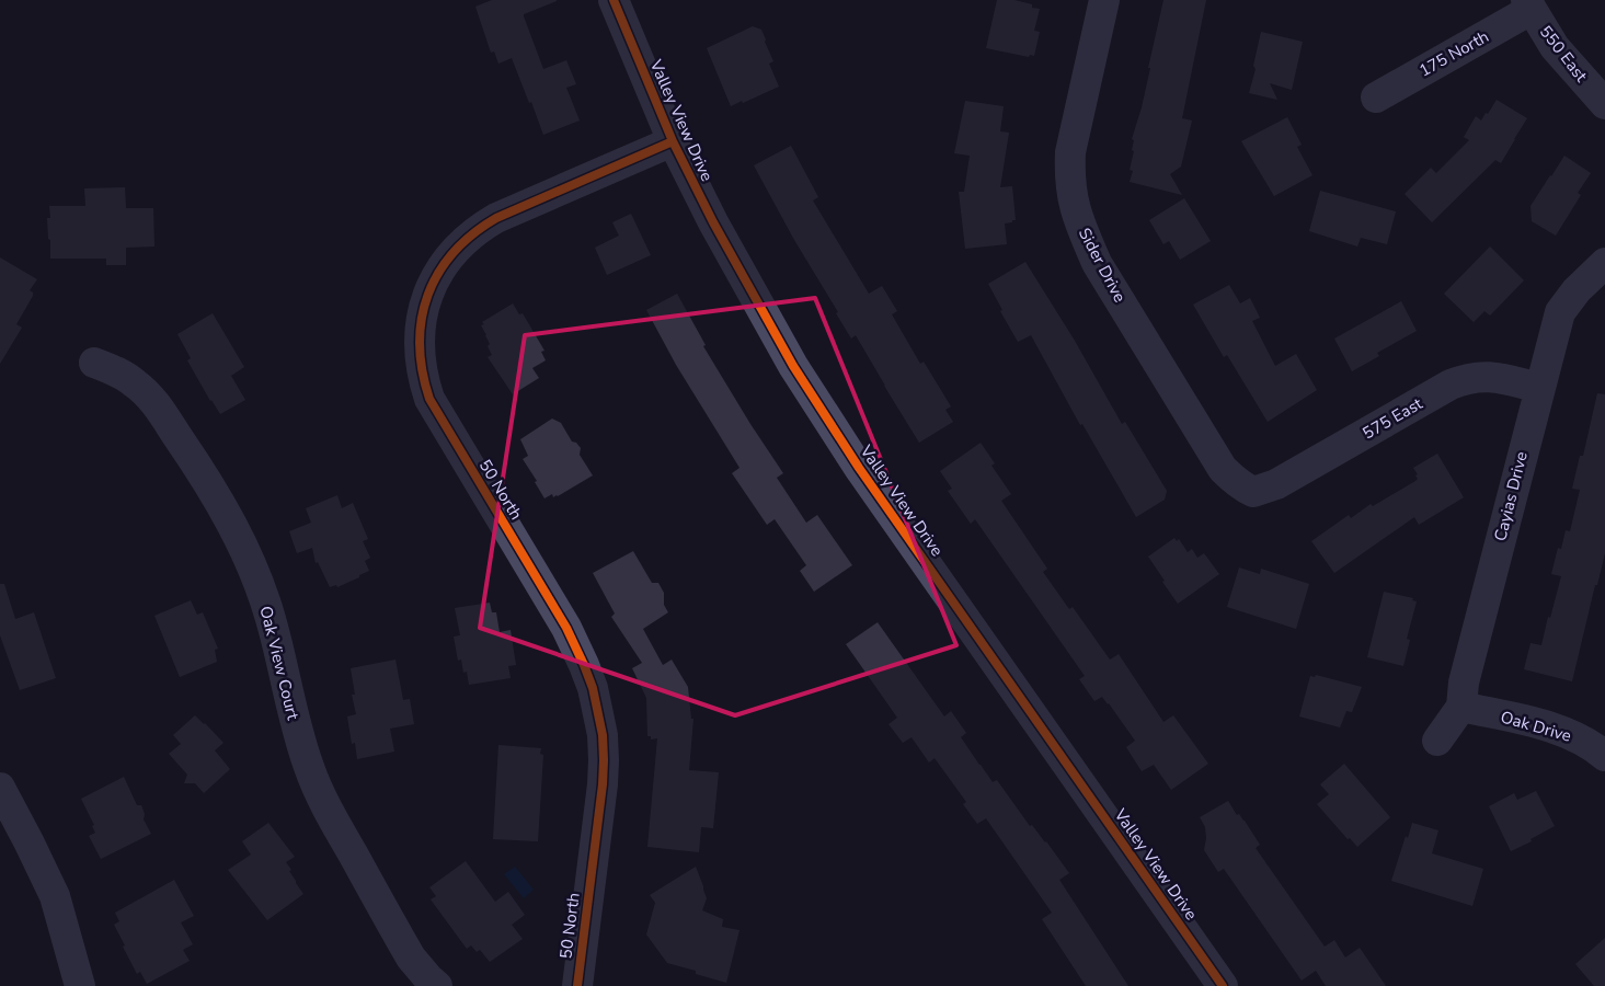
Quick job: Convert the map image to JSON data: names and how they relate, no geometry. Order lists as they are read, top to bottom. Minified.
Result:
{"streets":{"street":["175 North","550 East","Valley View Drive","Sider Drive","575 East","50 North","Cayias Drive","Oak View Court","Oak Drive"]},"crossings":[["175 North","550 East"],["Valley View Drive","50 North"],["Sider Drive","575 East"],["575 East","Cayias Drive"],["Cayias Drive","Oak Drive"]]}
